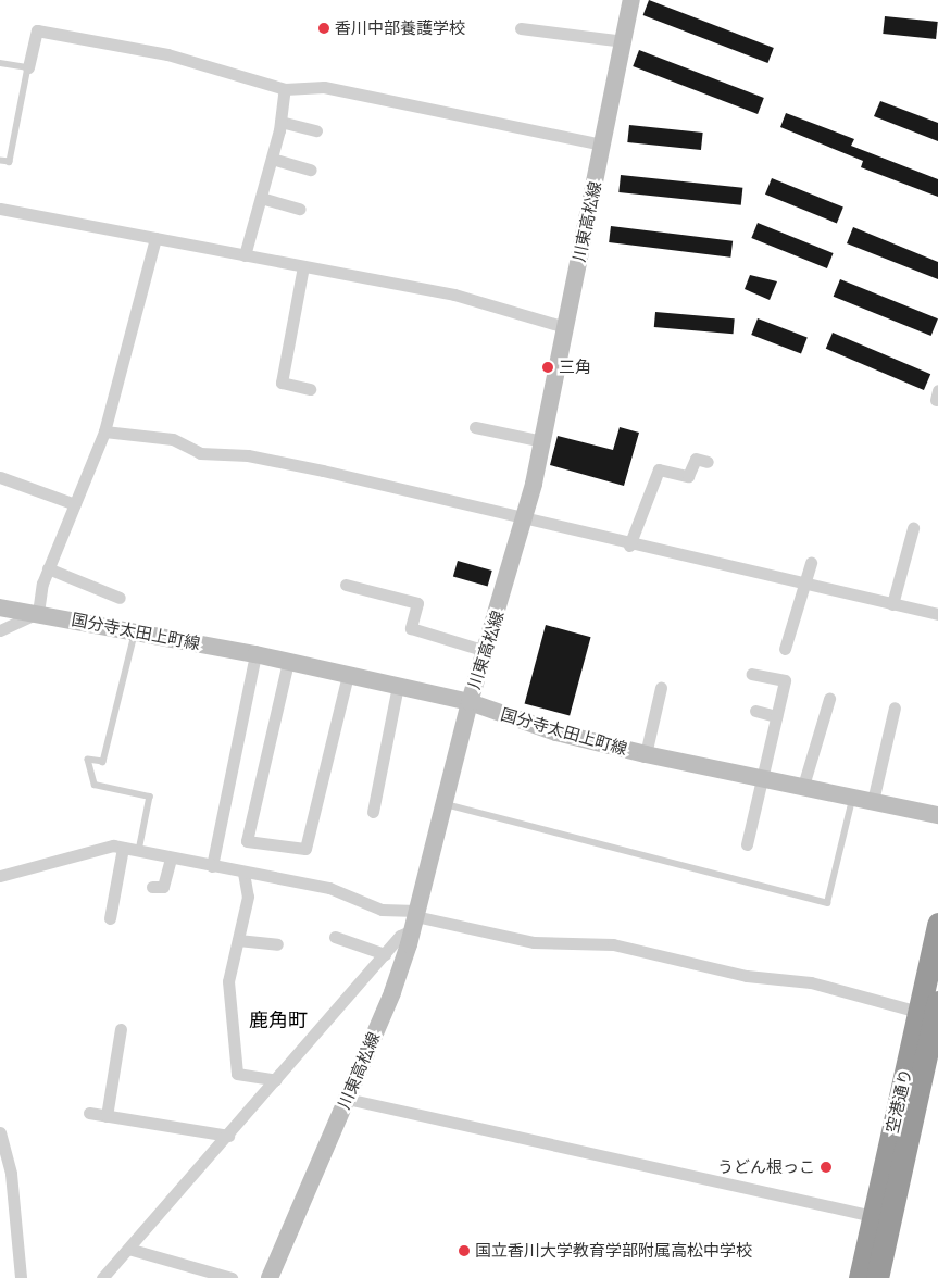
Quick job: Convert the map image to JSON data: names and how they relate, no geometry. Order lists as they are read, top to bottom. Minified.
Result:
{"streets":{"highway":["空港通り"],"main road":["川東高松線","国分寺太田上町線"]},"crossings":[["川東高松線","国分寺太田上町線"]],"districts":["鹿角町"],"places":["香川中部養護学校","三角","うどん根っこ","国立香川大学教育学部附属高松中学校"]}
